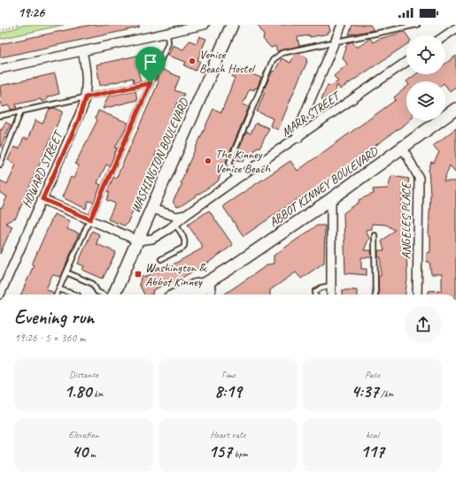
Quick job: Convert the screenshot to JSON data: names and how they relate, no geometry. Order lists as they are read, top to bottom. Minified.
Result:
{"streets":{"street":["MARR STREET","WASHINGTON BOULEVARD","HOWARD STREET","ABBOT KINNEY BOULEVARD","ANGELES PLACE"]},"crossings":[["MARR STREET","WASHINGTON BOULEVARD"],["ABBOT KINNEY BOULEVARD","ANGELES PLACE"]],"places":{"other":["Venice Beach Hostel","The Kinney Venice Beach"],"transit":["Washington & Abbot Kinney"]},"page":{"status":"19:26","heading":["Evening run","19:26 · 5 × 360 m"],"stats":[["Distance","1.80 km"],["Time","8:19"],["Pace","4:37 /km"],["Elevation","40 m"],["Heart rate","157 bpm"],["kcal","117"]]}}
